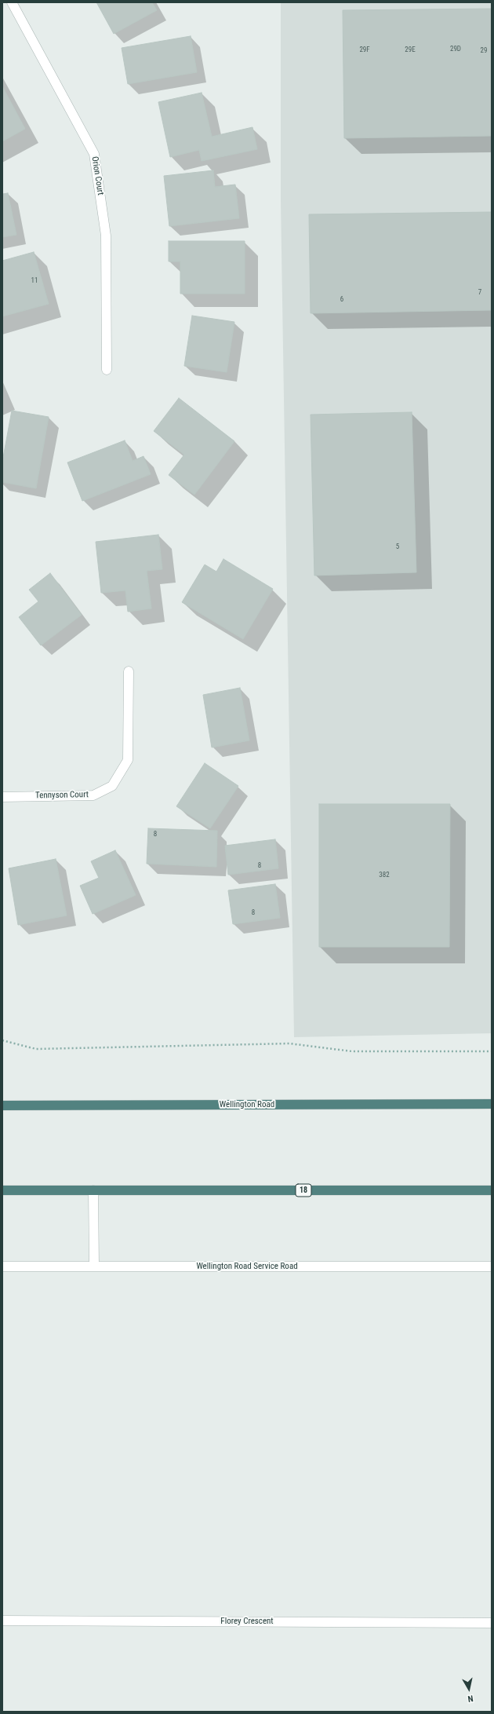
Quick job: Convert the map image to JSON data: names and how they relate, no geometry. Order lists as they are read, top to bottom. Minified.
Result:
{"streets":{"highway":["Wellington Road","18"],"street":["Orion Court","Tennyson Court","Wellington Road Service Road","Florey Crescent"]},"house_numbers":["29D","29F","29E","29","11","7","6","5","8","8","382","8"],"north":"bottom"}
